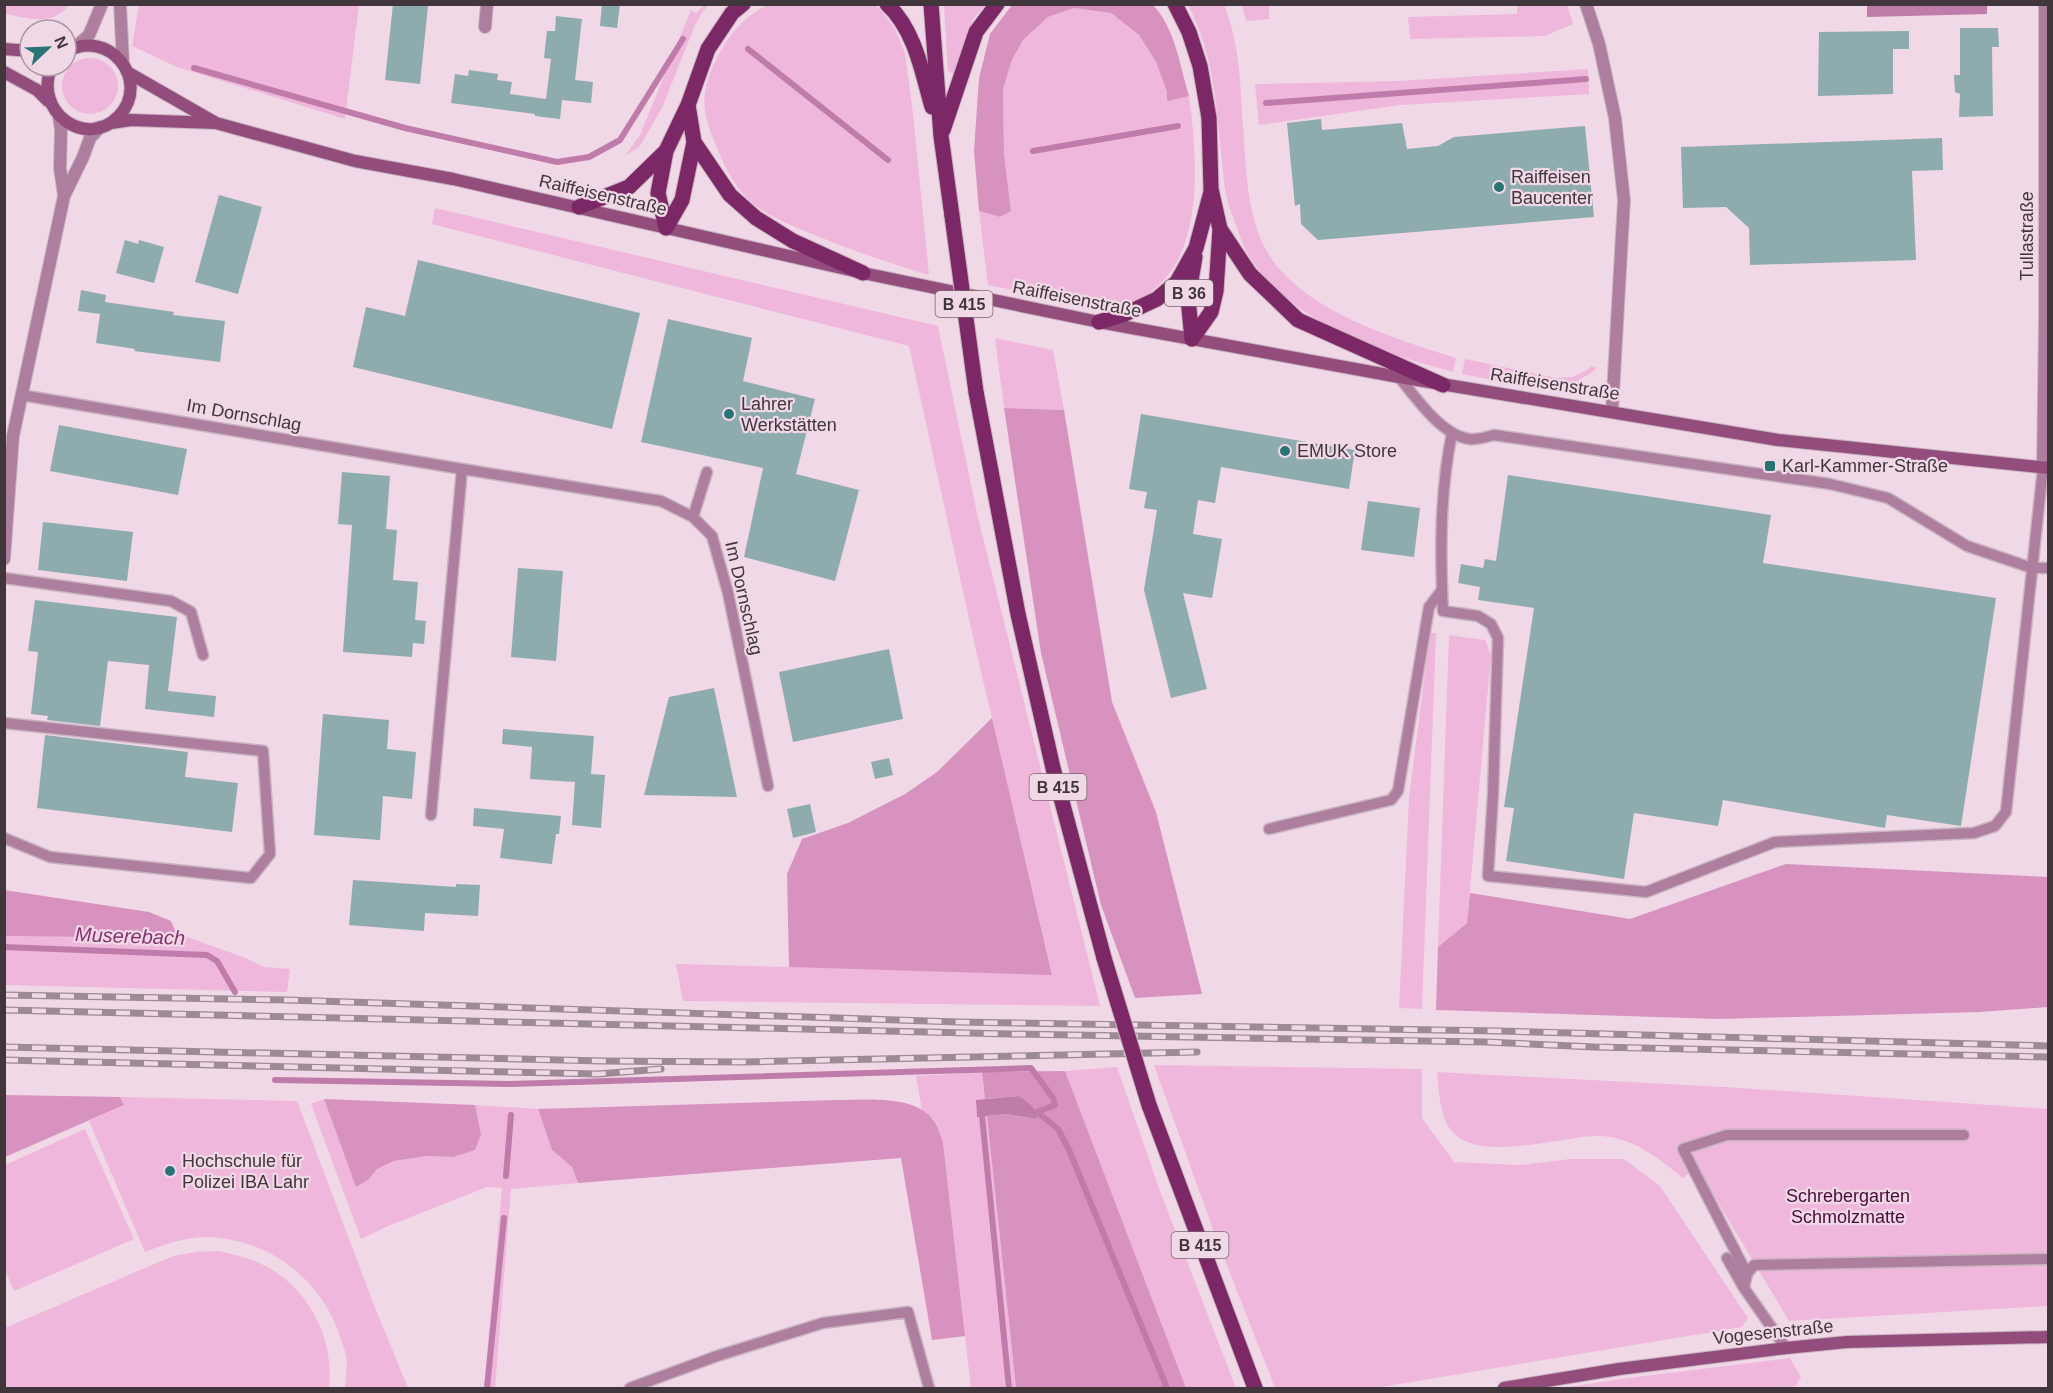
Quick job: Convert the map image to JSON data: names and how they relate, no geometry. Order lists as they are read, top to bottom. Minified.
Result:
{"streets":{"main road":["B 36","B 415"],"street":["Raiffeisenstraße","Tullastraße","Vogesenstraße"],"lane":["Im Dornschlag"]},"crossings":[["Raiffeisenstraße","Tullastraße"],["Raiffeisenstraße","B 36"]],"water":["Muserebach"],"parks":["Schrebergarten Schmolzmatte"],"places":{"other":["Raiffeisen Baucenter","Lahrer Werkstätten","EMUK Store","Hochschule für Polizei IBA Lahr"],"transit":["Karl-Kammer-Straße"]},"north":"top right"}
